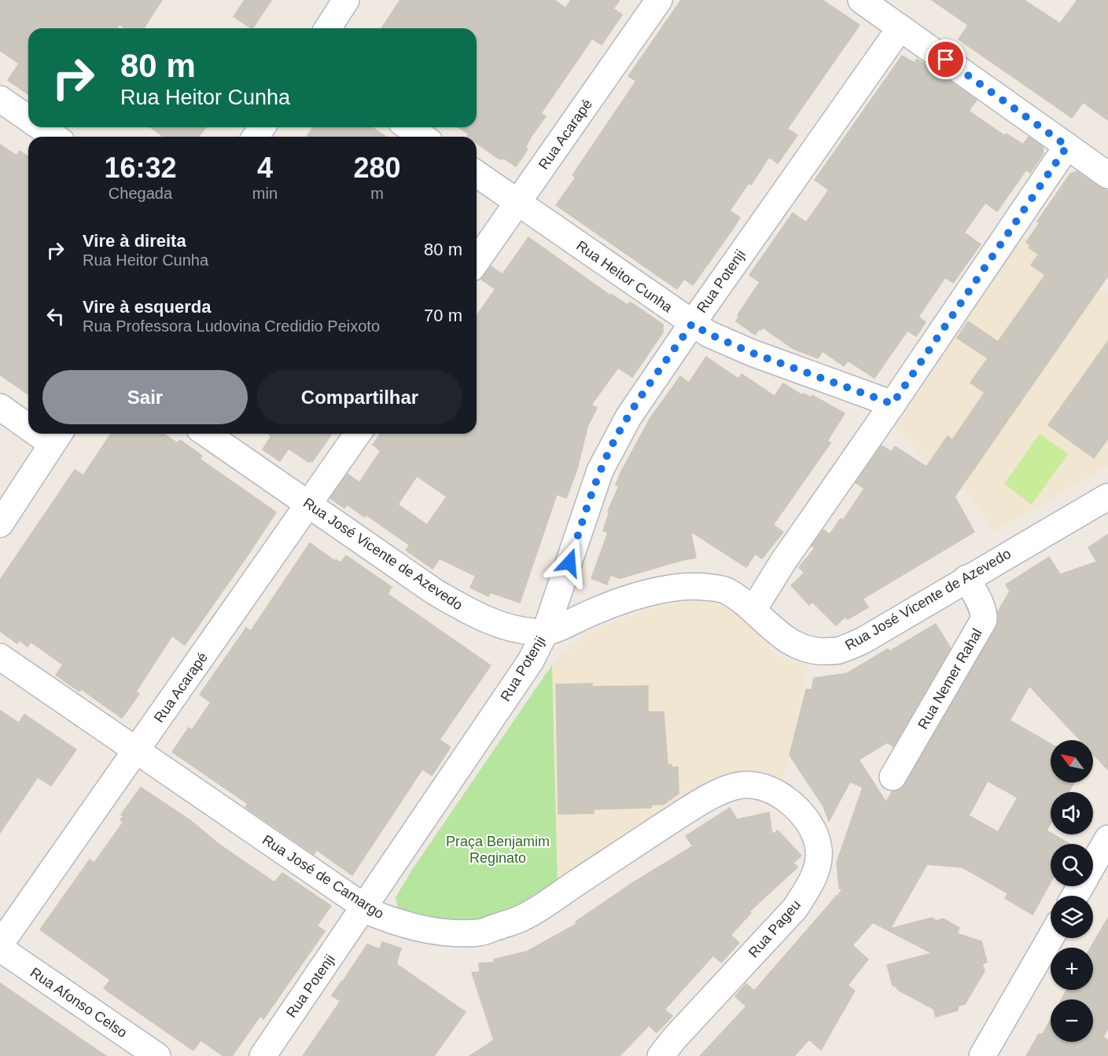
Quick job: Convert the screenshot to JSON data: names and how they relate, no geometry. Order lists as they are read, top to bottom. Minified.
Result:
{"streets":{"street":["Rua Acarapé","Rua Heitor Cunha","Rua Potenji","Rua José Vicente de Azevedo","Rua Nemer Rahal","Rua José de Camargo","Rua Pageu","Rua Afonso Celso"]},"crossings":[["Rua Acarapé","Rua Heitor Cunha"],["Rua Acarapé","Rua José Vicente de Azevedo"],["Rua Acarapé","Rua José de Camargo"],["Rua Heitor Cunha","Rua Potenji"],["Rua Potenji","Rua José Vicente de Azevedo"],["Rua Potenji","Rua José de Camargo"],["Rua José Vicente de Azevedo","Rua Nemer Rahal"],["Rua José de Camargo","Rua Pageu"]],"parks":["Praça Benjamim Reginato"],"north":"top left","page":{"turn":["80 m","Rua Heitor Cunha"],"eta":["16:32","Chegada","4","min","280","m"],"list":[{"name":"Vire à direita","note":"Rua Heitor Cunha","value":"80 m"},{"name":"Vire à esquerda","note":"Rua Professora Ludovina Credidio Peixoto","value":"70 m"}],"buttons":["Sair","Compartilhar"],"map_buttons":["+","−"]}}
